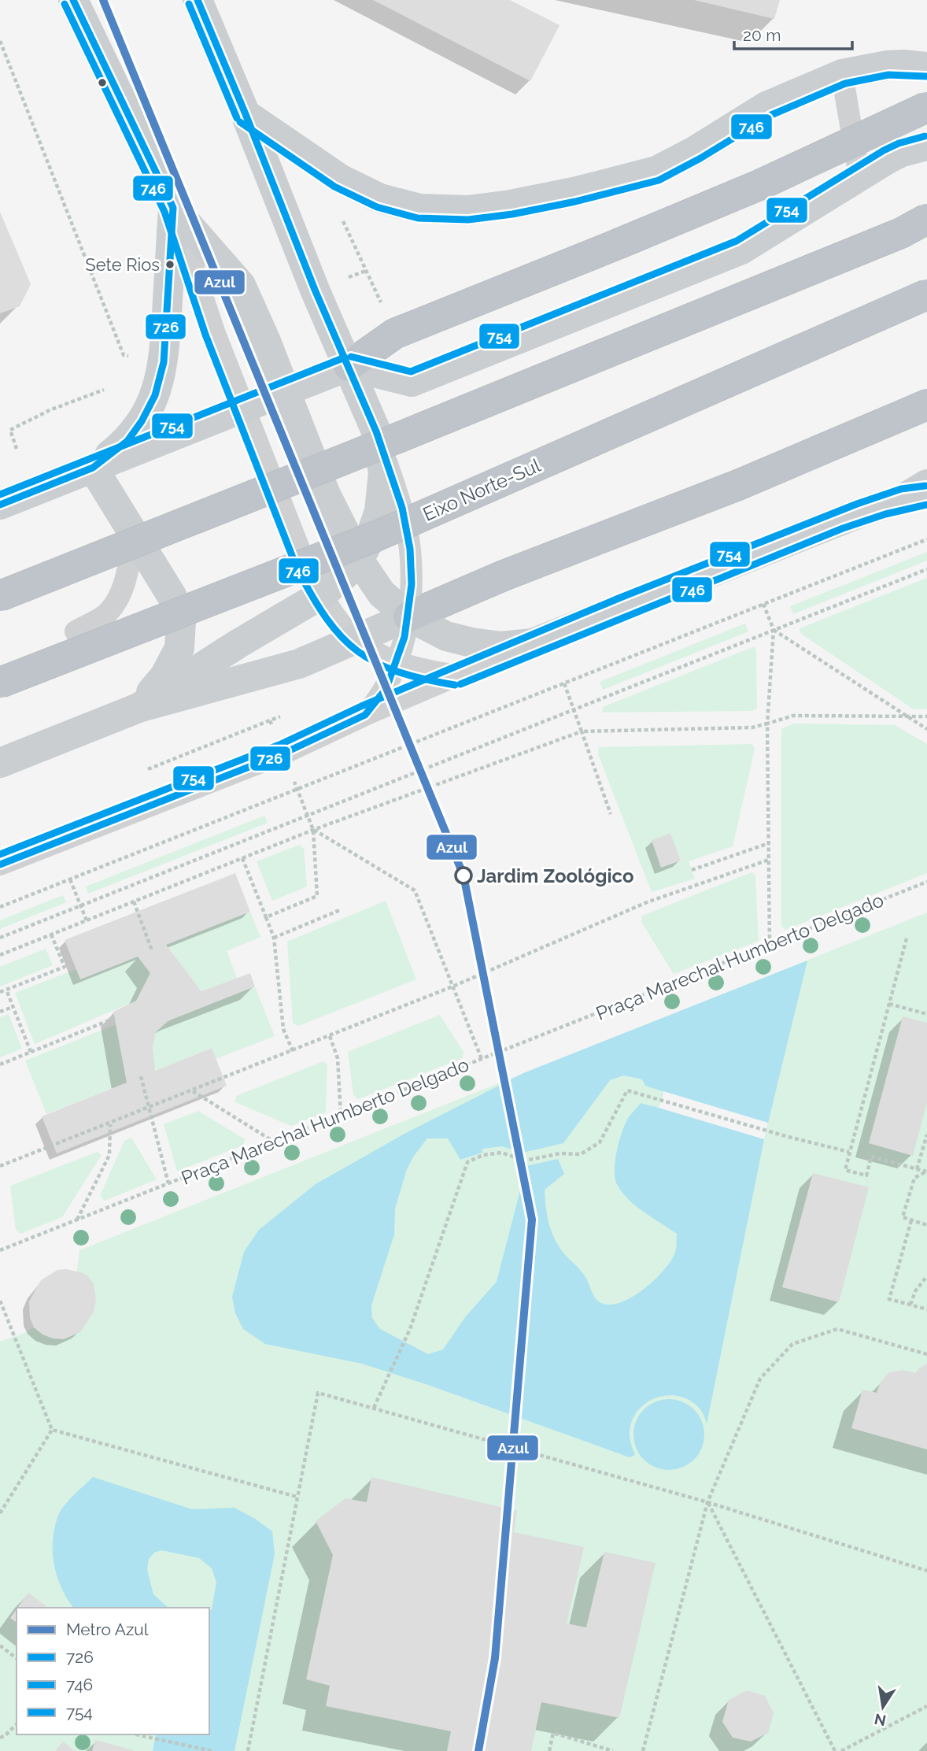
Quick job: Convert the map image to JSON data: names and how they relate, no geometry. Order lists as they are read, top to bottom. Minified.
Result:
{"streets":{"highway":["Eixo Norte-Sul"],"path":["Praça Marechal Humberto Delgado"]},"places":["Sete Rios","Jardim Zoológico"],"lines":["metro line Azul","transit line 726","transit line 746","transit line 754"],"legend":["Metro Azul","726","746","754"],"scale_bar":"20 m","north":"bottom"}
